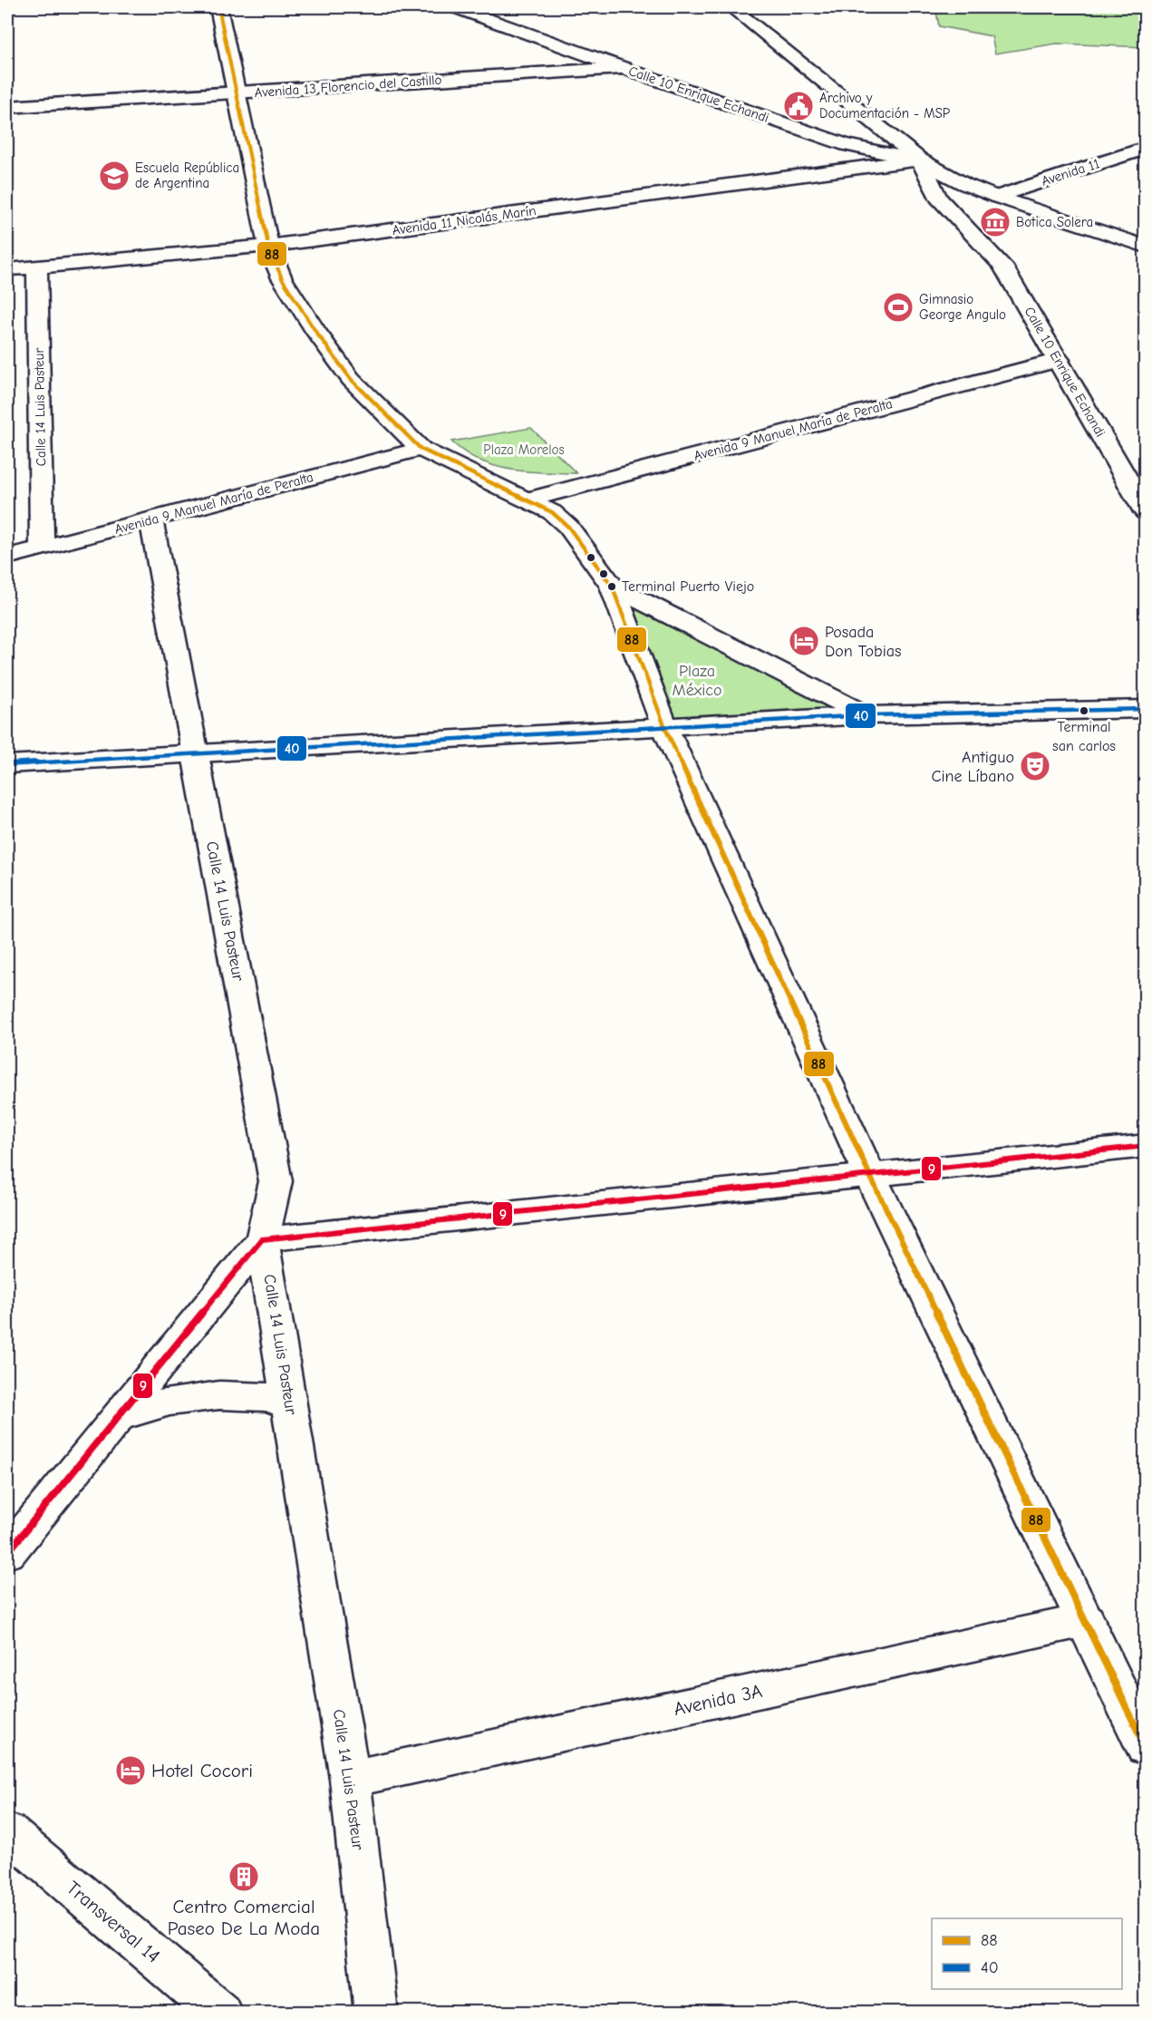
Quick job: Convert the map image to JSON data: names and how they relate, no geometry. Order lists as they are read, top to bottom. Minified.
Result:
{"streets":{"street":["Avenida 13 Florencio del Castillo","Calle 10 Enrique Echandi","Avenida 11","Avenida 11 Nicolás Marín","Calle 14 Luis Pasteur","Avenida 9 Manuel María de Peralta","Avenida 3A","Transversal 14"]},"crossings":[["Avenida 13 Florencio del Castillo","Calle 10 Enrique Echandi"],["Calle 10 Enrique Echandi","Avenida 11 Nicolás Marín"],["Calle 10 Enrique Echandi","Avenida 9 Manuel María de Peralta"],["Avenida 11 Nicolás Marín","Calle 14 Luis Pasteur"],["Calle 14 Luis Pasteur","Avenida 9 Manuel María de Peralta"],["Calle 14 Luis Pasteur","Avenida 3A"]],"parks":["Plaza Morelos","Plaza México"],"places":{"public building":["Archivo y Documentación - MSP"],"school or university":["Escuela República de Argentina"],"museum":["Botica Solera"],"sports":["Gimnasio George Angulo"],"other":["Terminal Puerto Viejo","Terminal san carlos"],"hotel":["Posada Don Tobias","Hotel Cocori"],"theatre":["Antiguo Cine Líbano"],"building":["Centro Comercial Paseo De La Moda"]},"lines":["transit line 88","transit line 40","transit line 9"],"legend":["88","40"]}
